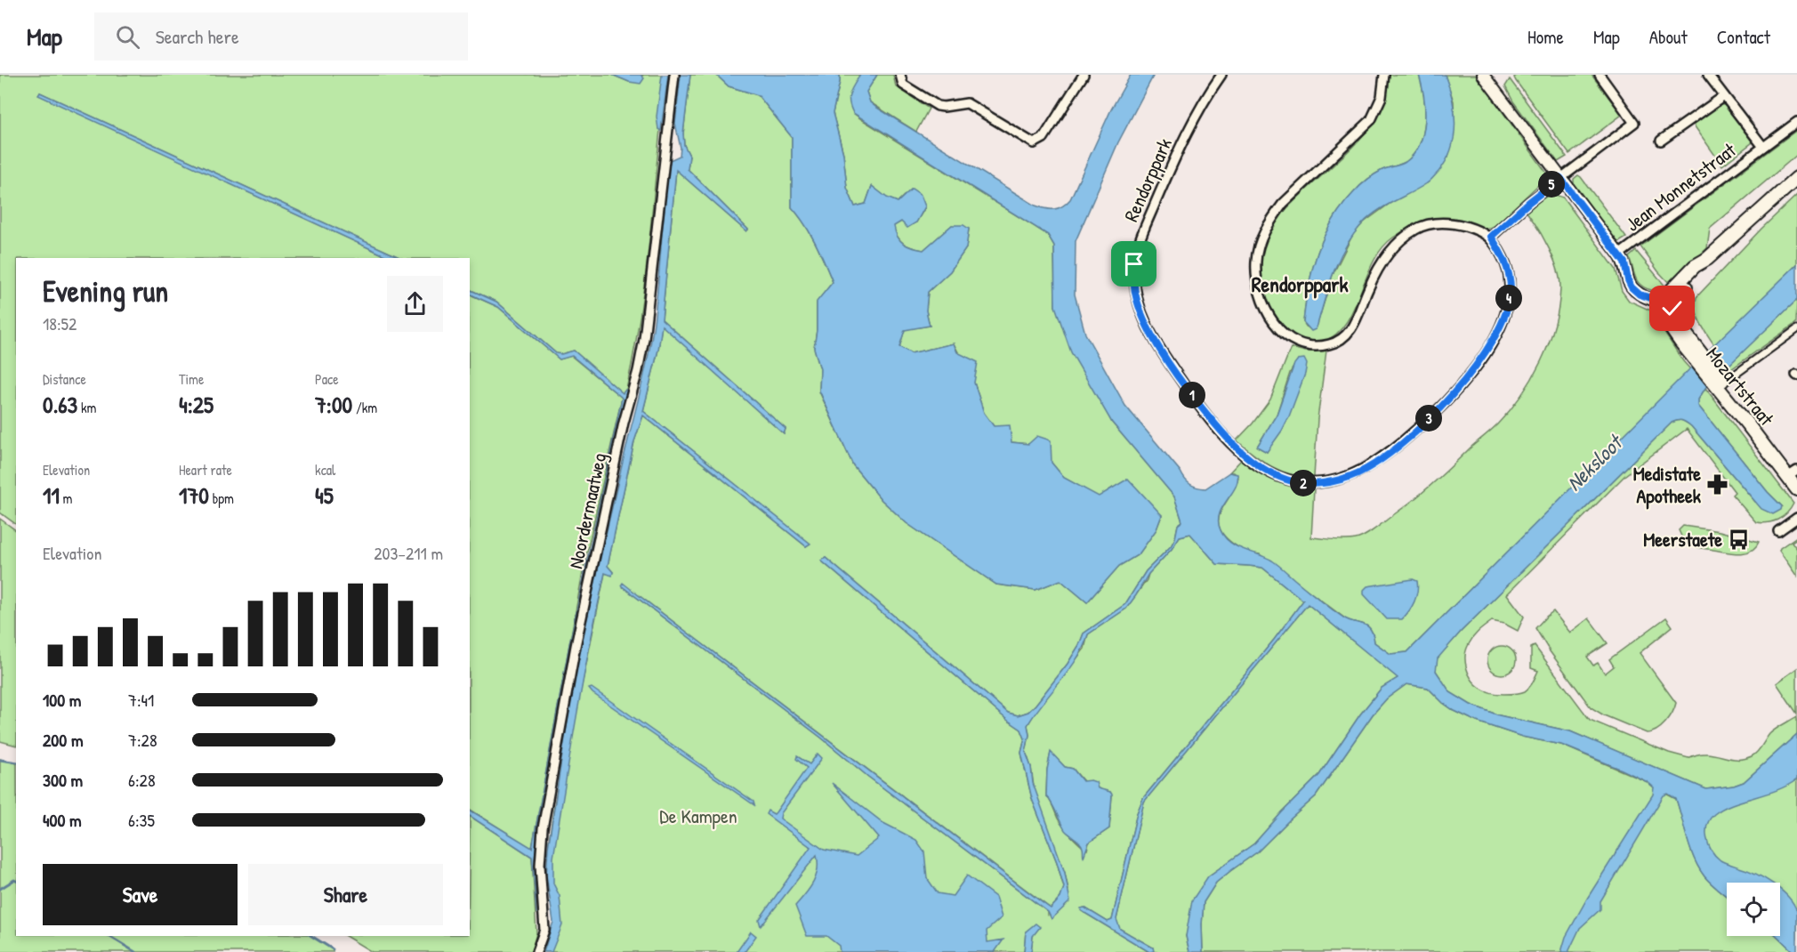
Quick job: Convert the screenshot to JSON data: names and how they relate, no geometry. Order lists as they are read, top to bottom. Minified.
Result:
{"streets":{"main road":["Mozartstraat"],"street":["Rendorppark","Jean Monnetstraat","Noordermaatweg"]},"districts":["Rendorppark"],"water":["Neksloot"],"parks":["De Kampen"],"places":{"pharmacy":["Medistate Apotheek"],"bus stop":["Meerstaete"]},"page":{"header":"Map","search":"Search here","nav":["Home","Map","About","Contact"],"pins":["5","4","1","3","2"],"heading":["Evening run","18:52"],"stats":[["Distance","0.63 km"],["Time","4:25"],["Pace","7:00 /km"],["Elevation","11 m"],["Heart rate","170 bpm"],["kcal","45"]],"chart":["Elevation","203–211 m"],"list":[{"name":"100 m","note":"7:41"},{"name":"200 m","note":"7:28"},{"name":"300 m","note":"6:28"},{"name":"400 m","note":"6:35"}],"buttons":["Save","Share"]}}
